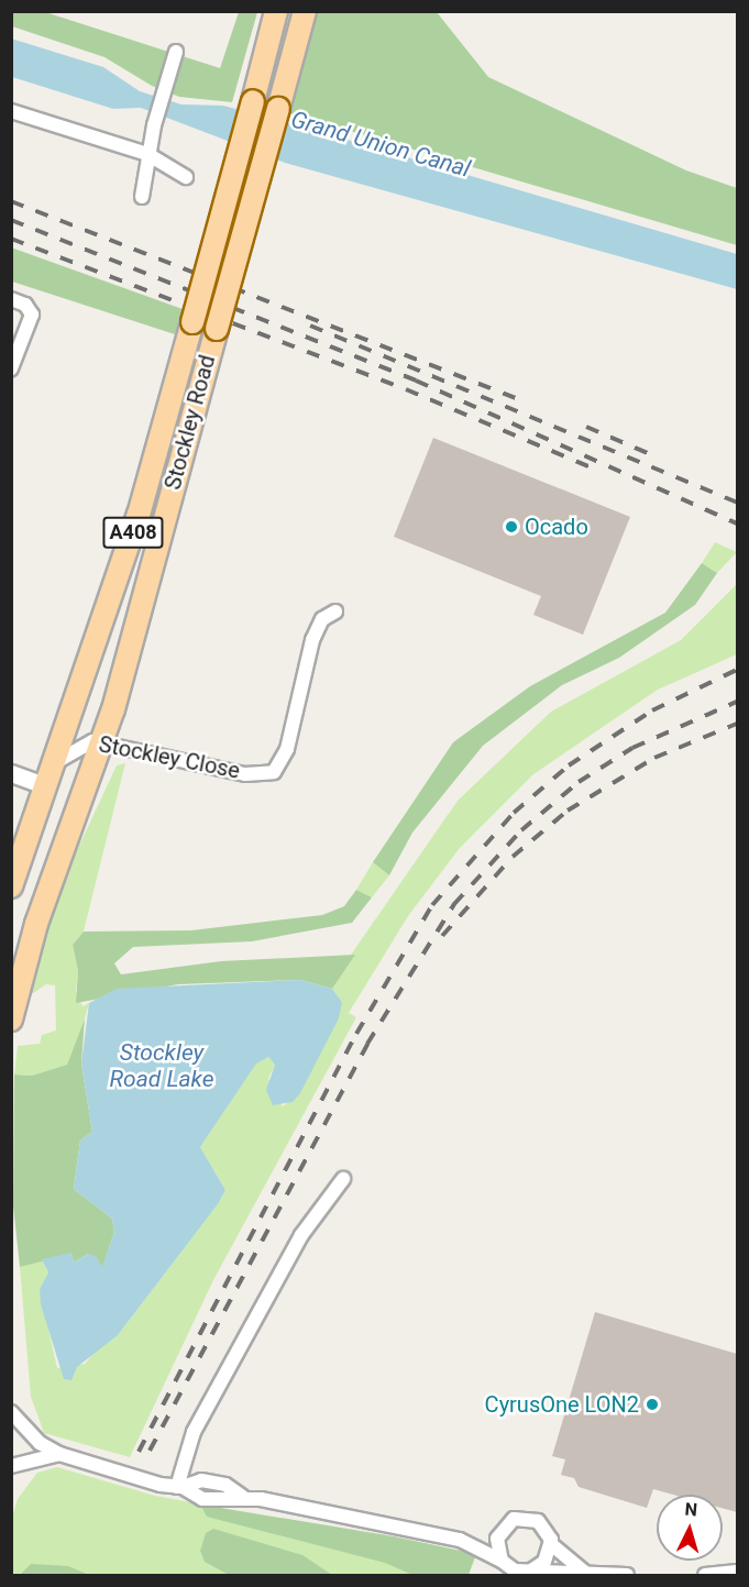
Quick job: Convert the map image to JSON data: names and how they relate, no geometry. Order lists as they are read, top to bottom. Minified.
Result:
{"streets":{"main road":["Stockley Road","A408"],"street":["Stockley Close"]},"crossings":[["Stockley Road","Stockley Close"]],"water":["Grand Union Canal","Stockley Road Lake"],"places":["Ocado","CyrusOne LON2"],"north":"top"}
